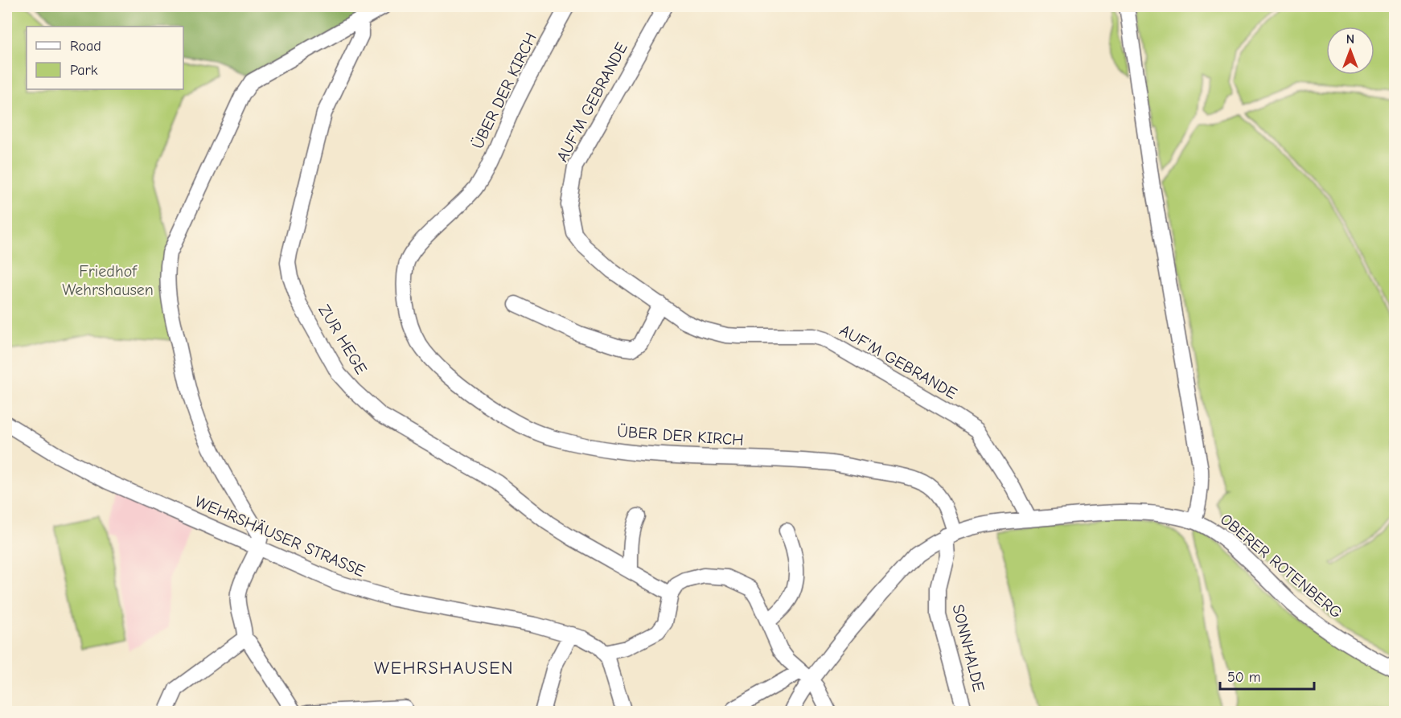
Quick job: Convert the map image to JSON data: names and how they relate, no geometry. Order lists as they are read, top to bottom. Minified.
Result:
{"streets":{"street":["ÜBER DER KIRCH","AUF'M GEBRANDE","ZUR HEGE","WEHRSHÄUSER STRASSE","OBERER ROTENBERG","SONNHALDE"]},"crossings":[["ÜBER DER KIRCH","SONNHALDE"]],"districts":["WEHRSHAUSEN"],"parks":["Friedhof Wehrshausen"],"legend":["Road","Park"],"scale_bar":"50 m","north":"top"}
